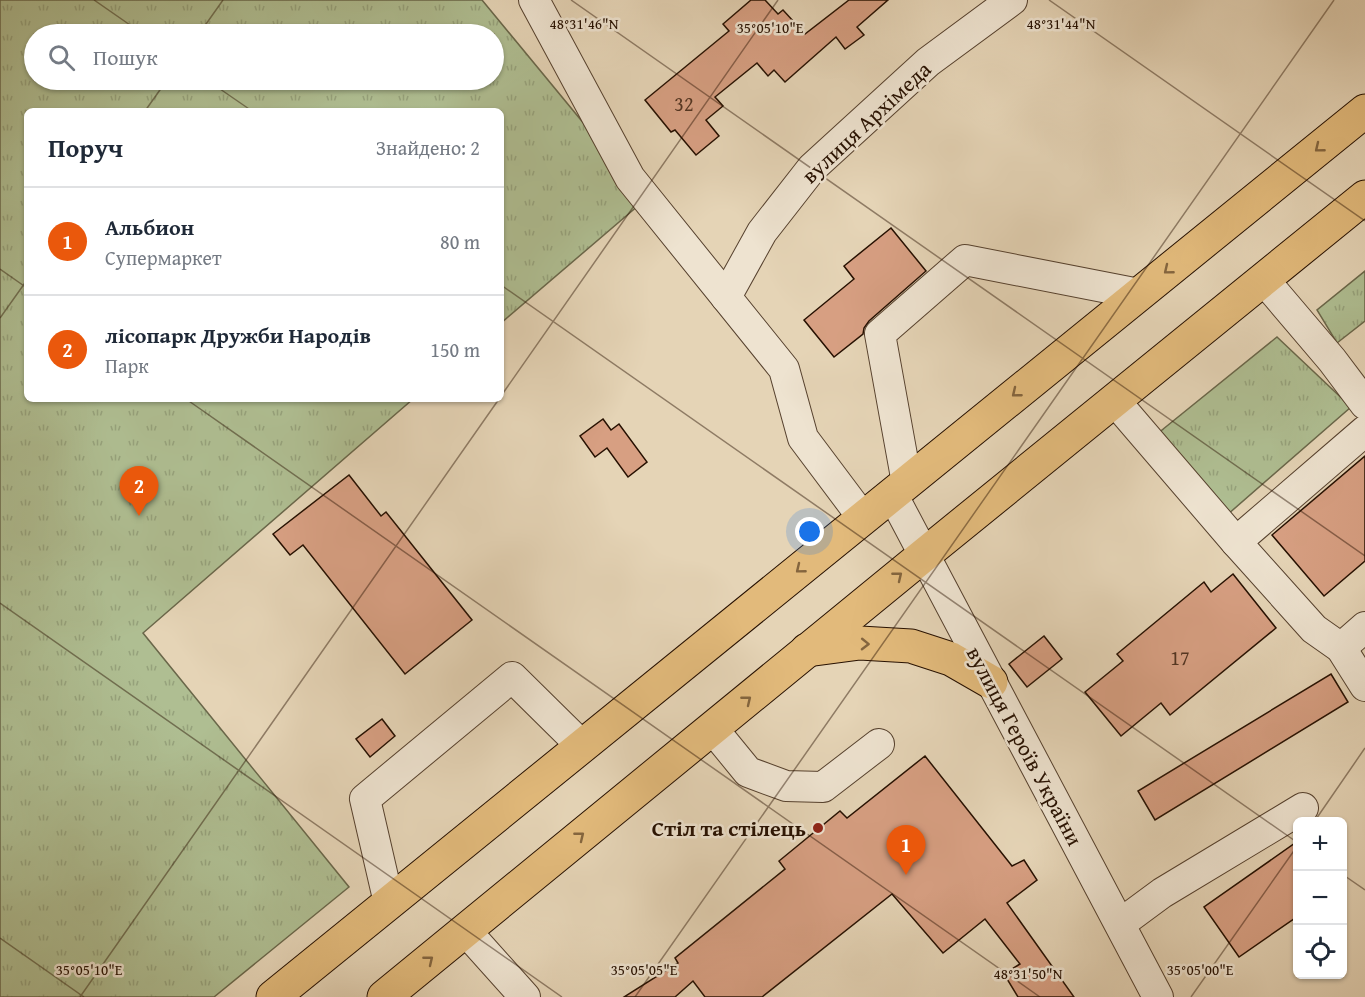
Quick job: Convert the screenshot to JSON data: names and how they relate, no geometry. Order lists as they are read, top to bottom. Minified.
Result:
{"streets":{"street":["вулиця Архімеда","вулиця Героїв України"]},"places":["Стіл та стілець"],"house_numbers":["32","17"],"page":{"search":"Пошук","heading":["Поруч","Знайдено: 2"],"list":[{"mark":"1","name":"Альбион","note":"Супермаркет","value":"80 m"},{"mark":"2","name":"лісопарк Дружби Народів","note":"Парк","value":"150 m"}],"pins":["2","1"],"map_buttons":["+","−"]},"coordinates":["48°31'44\"N","48°31'46\"N","35°05'10\"E","35°05'05\"E","35°05'00\"E","48°31'50\"N"]}
